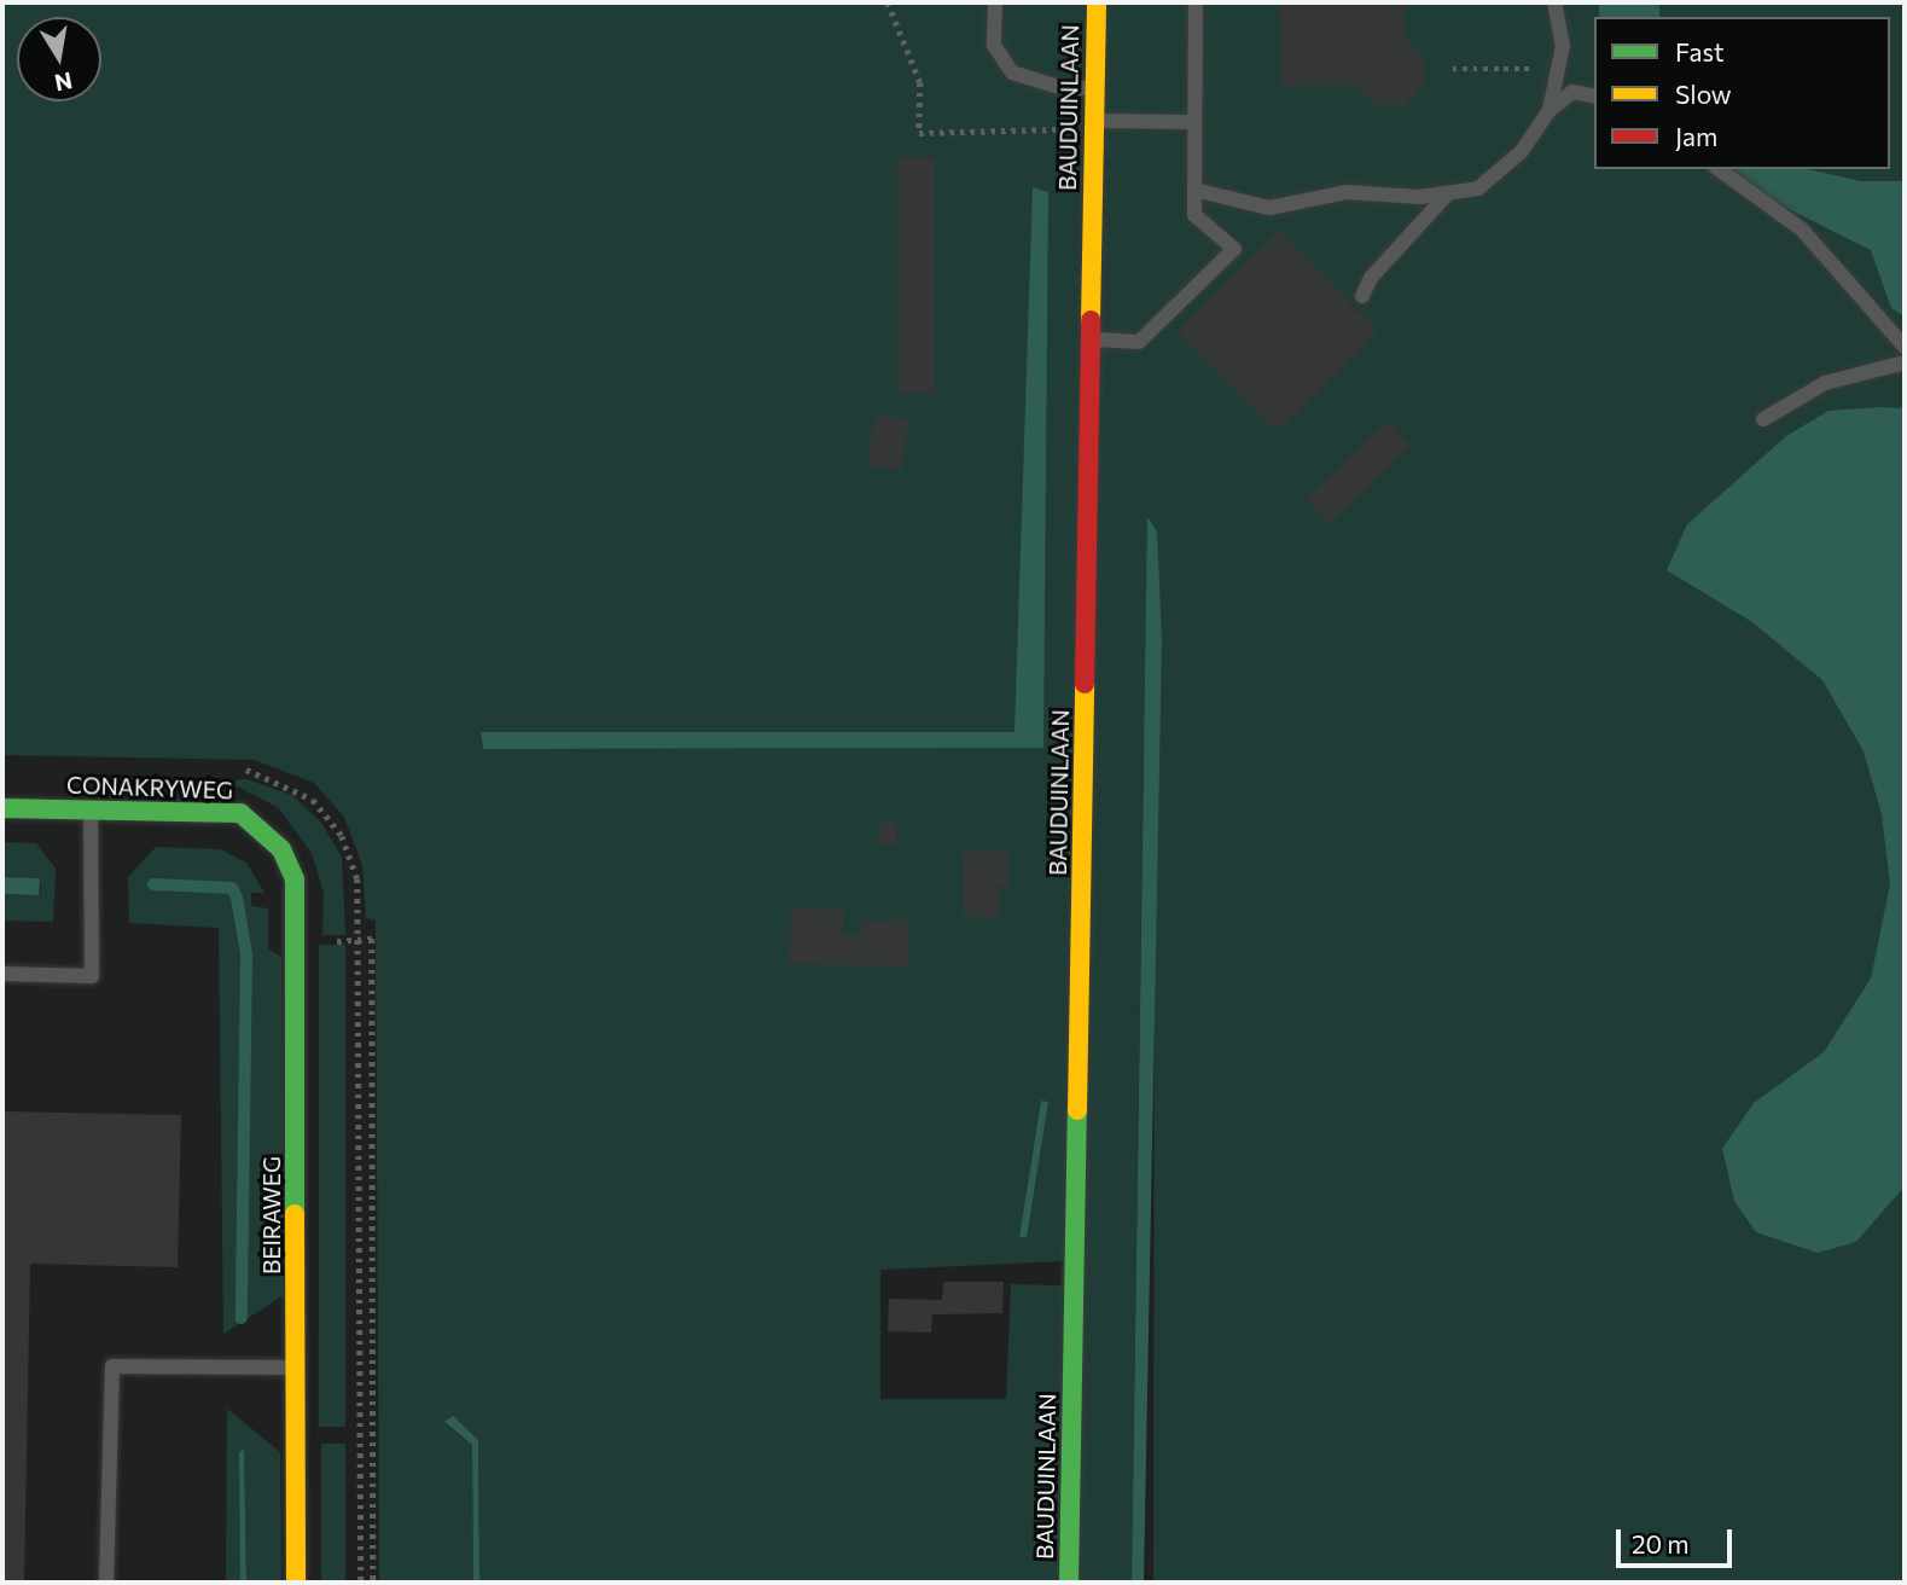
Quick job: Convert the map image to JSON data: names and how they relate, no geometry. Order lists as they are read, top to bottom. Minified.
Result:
{"streets":{"street":["BAUDUINLAAN","CONAKRYWEG","BEIRAWEG"]},"crossings":[["CONAKRYWEG","BEIRAWEG"]],"legend":["Fast","Slow","Jam"],"scale_bar":"20 m","north":"bottom"}
